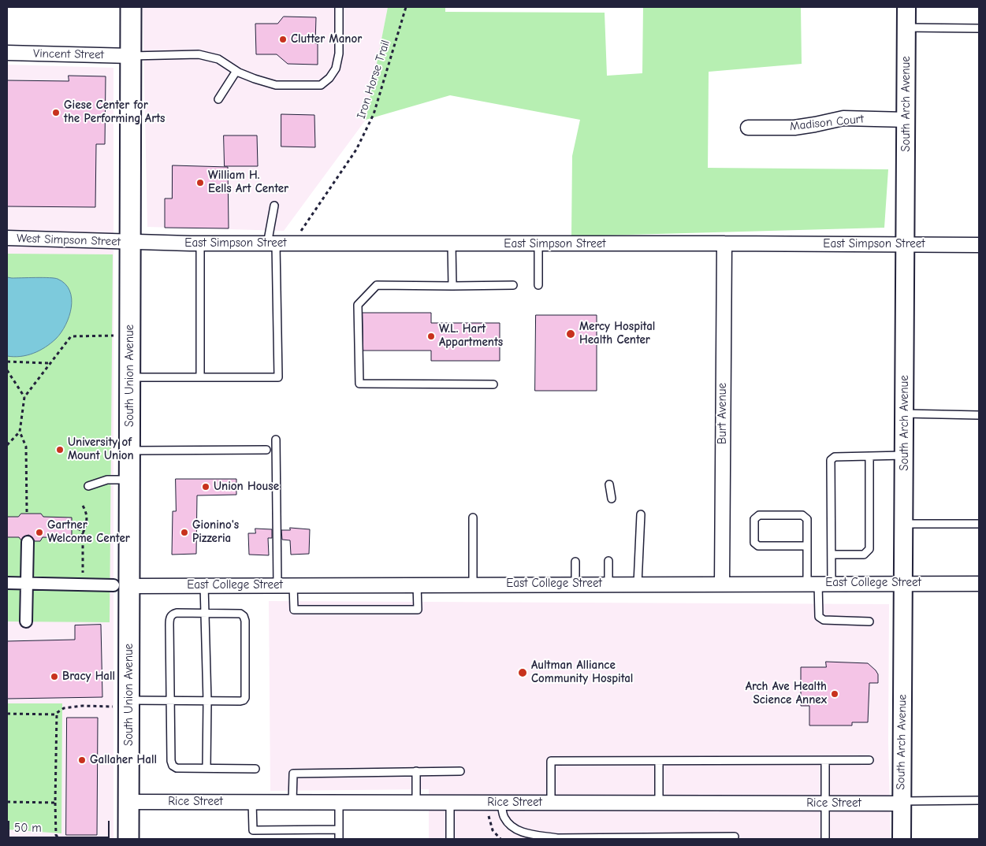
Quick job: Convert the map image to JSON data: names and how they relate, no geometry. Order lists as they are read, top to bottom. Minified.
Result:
{"streets":{"main road":["South Union Avenue"],"street":["Vincent Street","South Arch Avenue","Madison Court","West Simpson Street","East Simpson Street","Burt Avenue","East College Street","Rice Street"],"path":["Iron Horse Trail"]},"crossings":[["Vincent Street","South Union Avenue"],["South Arch Avenue","Madison Court"],["South Arch Avenue","East Simpson Street"],["South Arch Avenue","East College Street"],["South Arch Avenue","Rice Street"],["West Simpson Street","East Simpson Street"],["West Simpson Street","South Union Avenue"],["East Simpson Street","South Union Avenue"],["East Simpson Street","Burt Avenue"],["South Union Avenue","East College Street"],["South Union Avenue","Rice Street"],["Burt Avenue","East College Street"]],"places":["Clutter Manor","Giese Center for the Performing Arts","William H. Eells Art Center","Mercy Hospital Health Center","W.L. Hart Appartments","University of Mount Union","Union House","Gartner Welcome Center","Gionino's Pizzeria","Aultman Alliance Community Hospital","Bracy Hall","Arch Ave Health Science Annex","Gallaher Hall"],"scale_bar":"50 m"}
